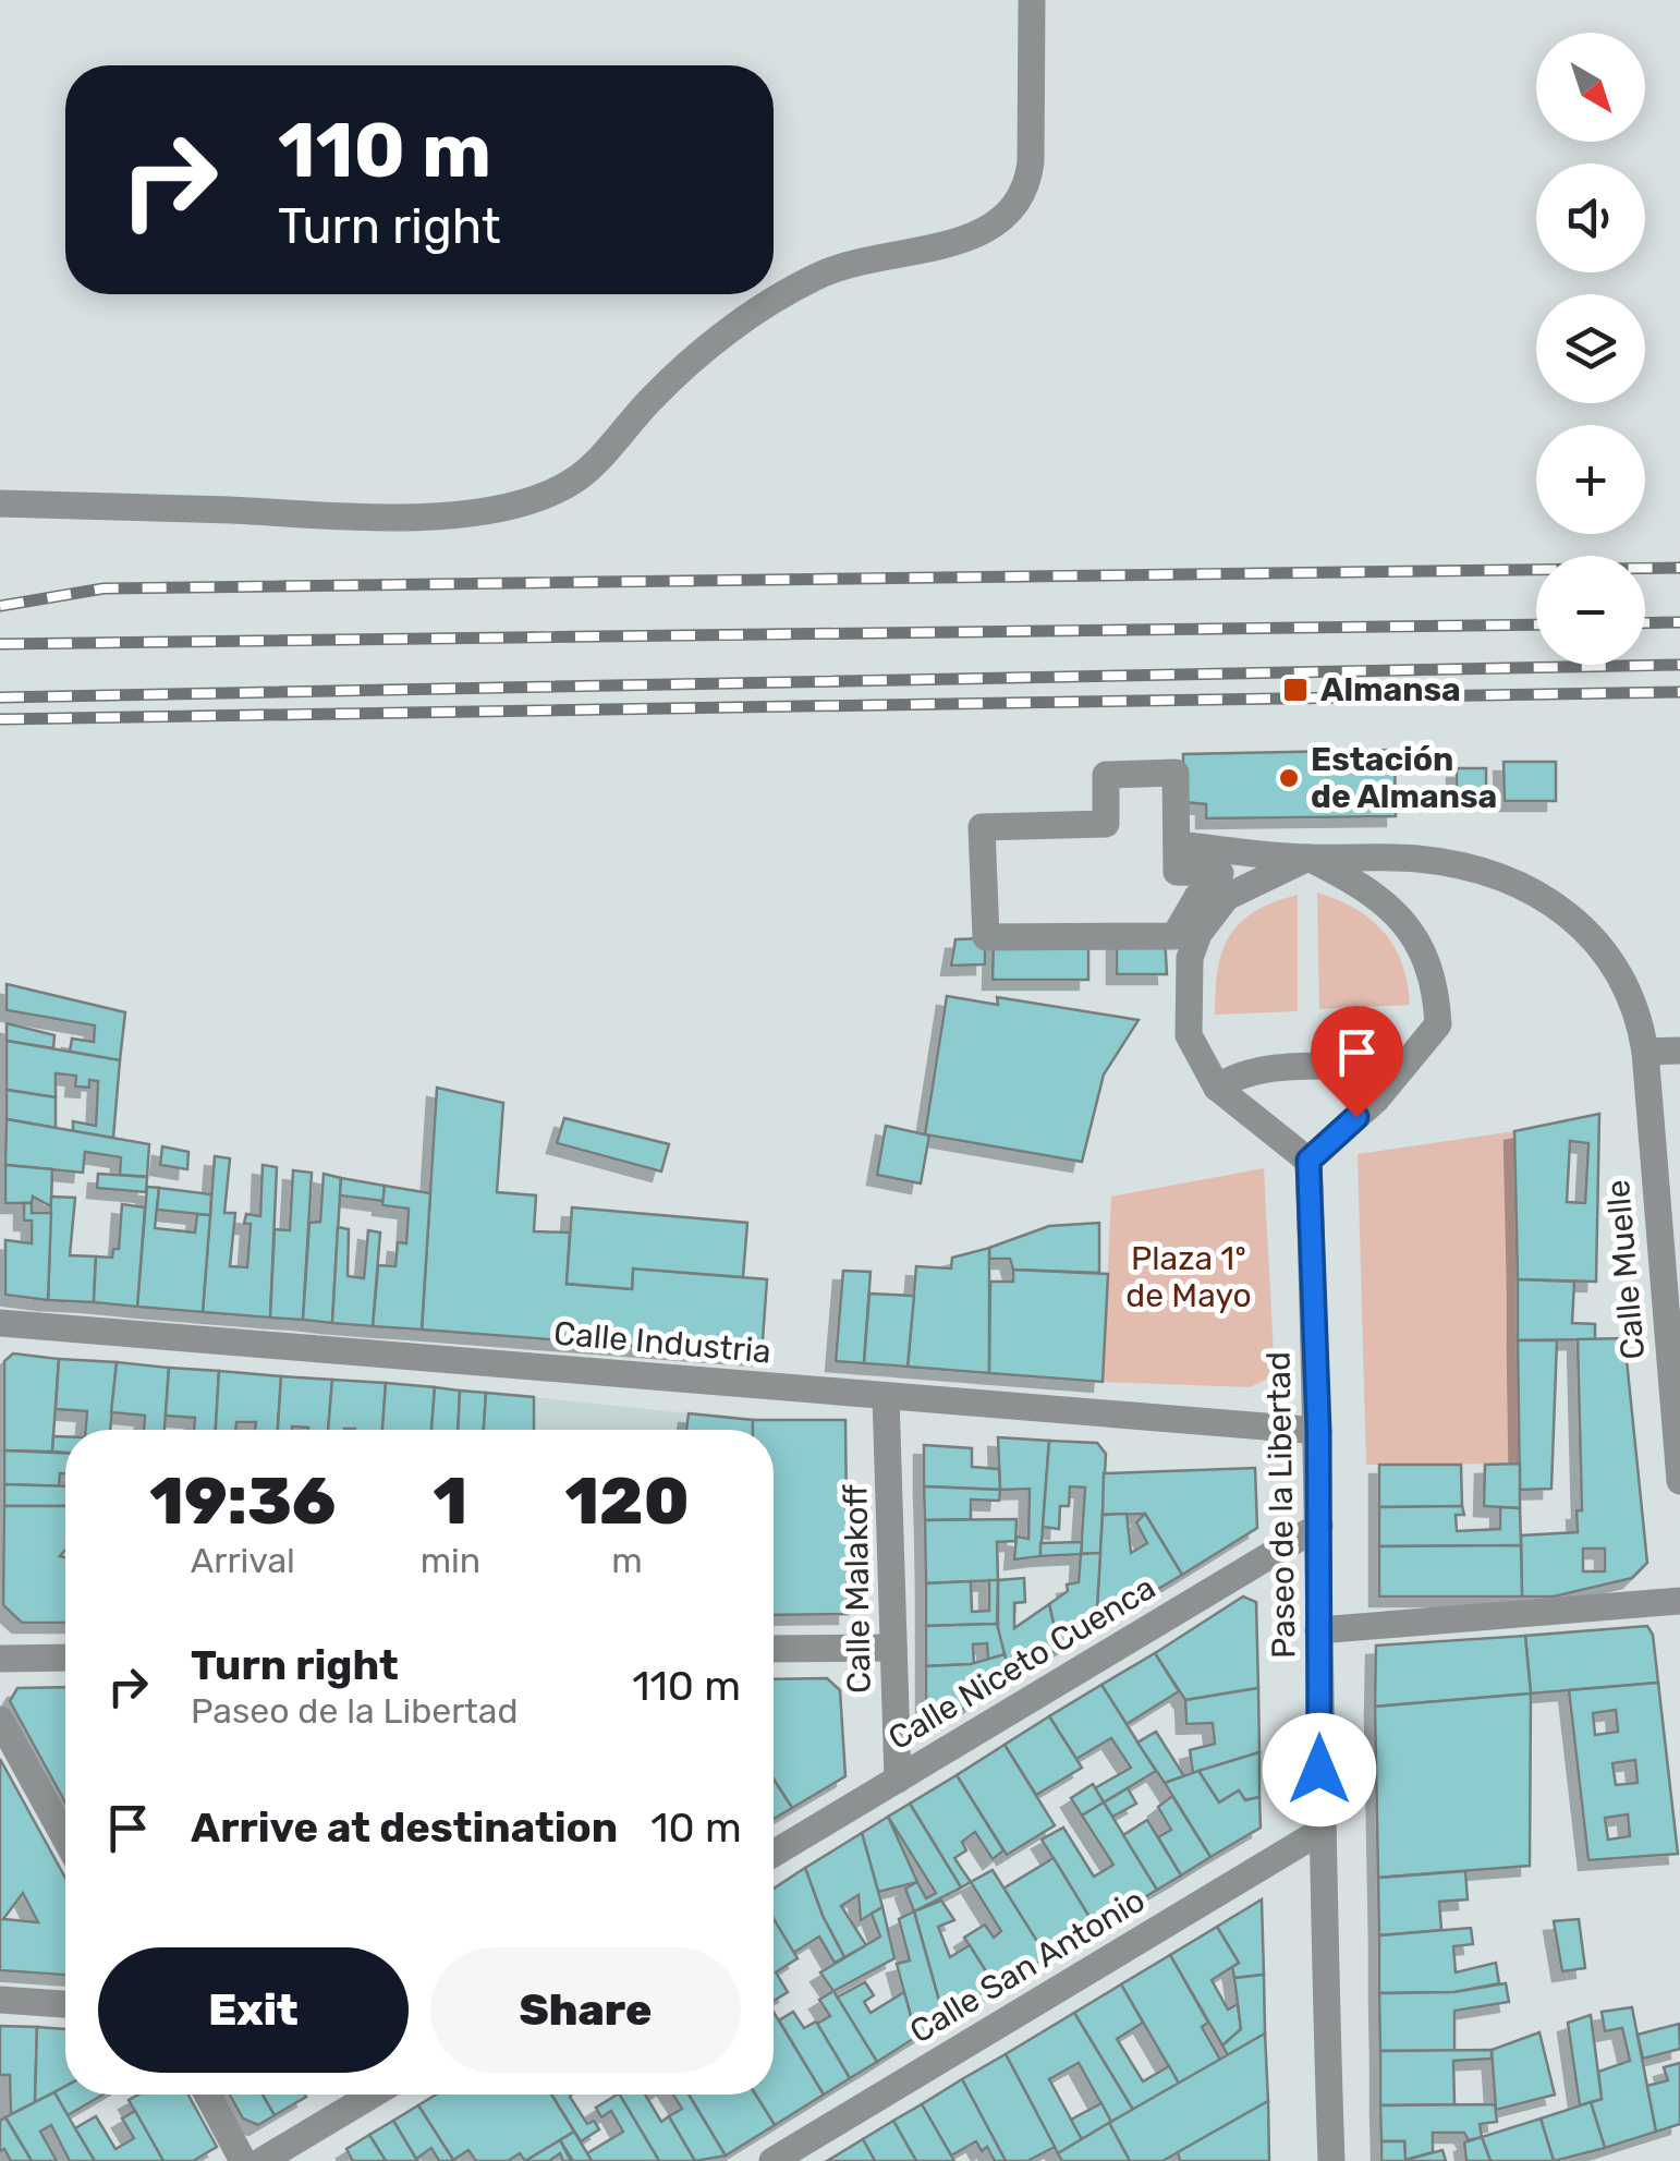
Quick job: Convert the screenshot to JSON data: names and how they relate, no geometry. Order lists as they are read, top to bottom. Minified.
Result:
{"streets":{"street":["Calle Muelle","Calle Industria","Paseo de la Libertad","Calle Malakoff","Calle Niceto Cuenca","Calle San Antonio"]},"crossings":[["Calle Industria","Paseo de la Libertad"],["Calle Industria","Calle Malakoff"],["Paseo de la Libertad","Calle Niceto Cuenca"],["Paseo de la Libertad","Calle San Antonio"],["Calle Malakoff","Calle Niceto Cuenca"]],"parks":["Plaza 1º de Mayo"],"places":{"transit":["Almansa"],"other":["Estación de Almansa"]},"north":"bottom right","page":{"map_buttons":["+","−"],"turn":["110 m","Turn right"],"eta":["19:36","Arrival","1","min","120","m"],"list":[{"name":"Turn right","note":"Paseo de la Libertad","value":"110 m"},{"name":"Arrive at destination","value":"10 m"}],"buttons":["Exit","Share"]}}
